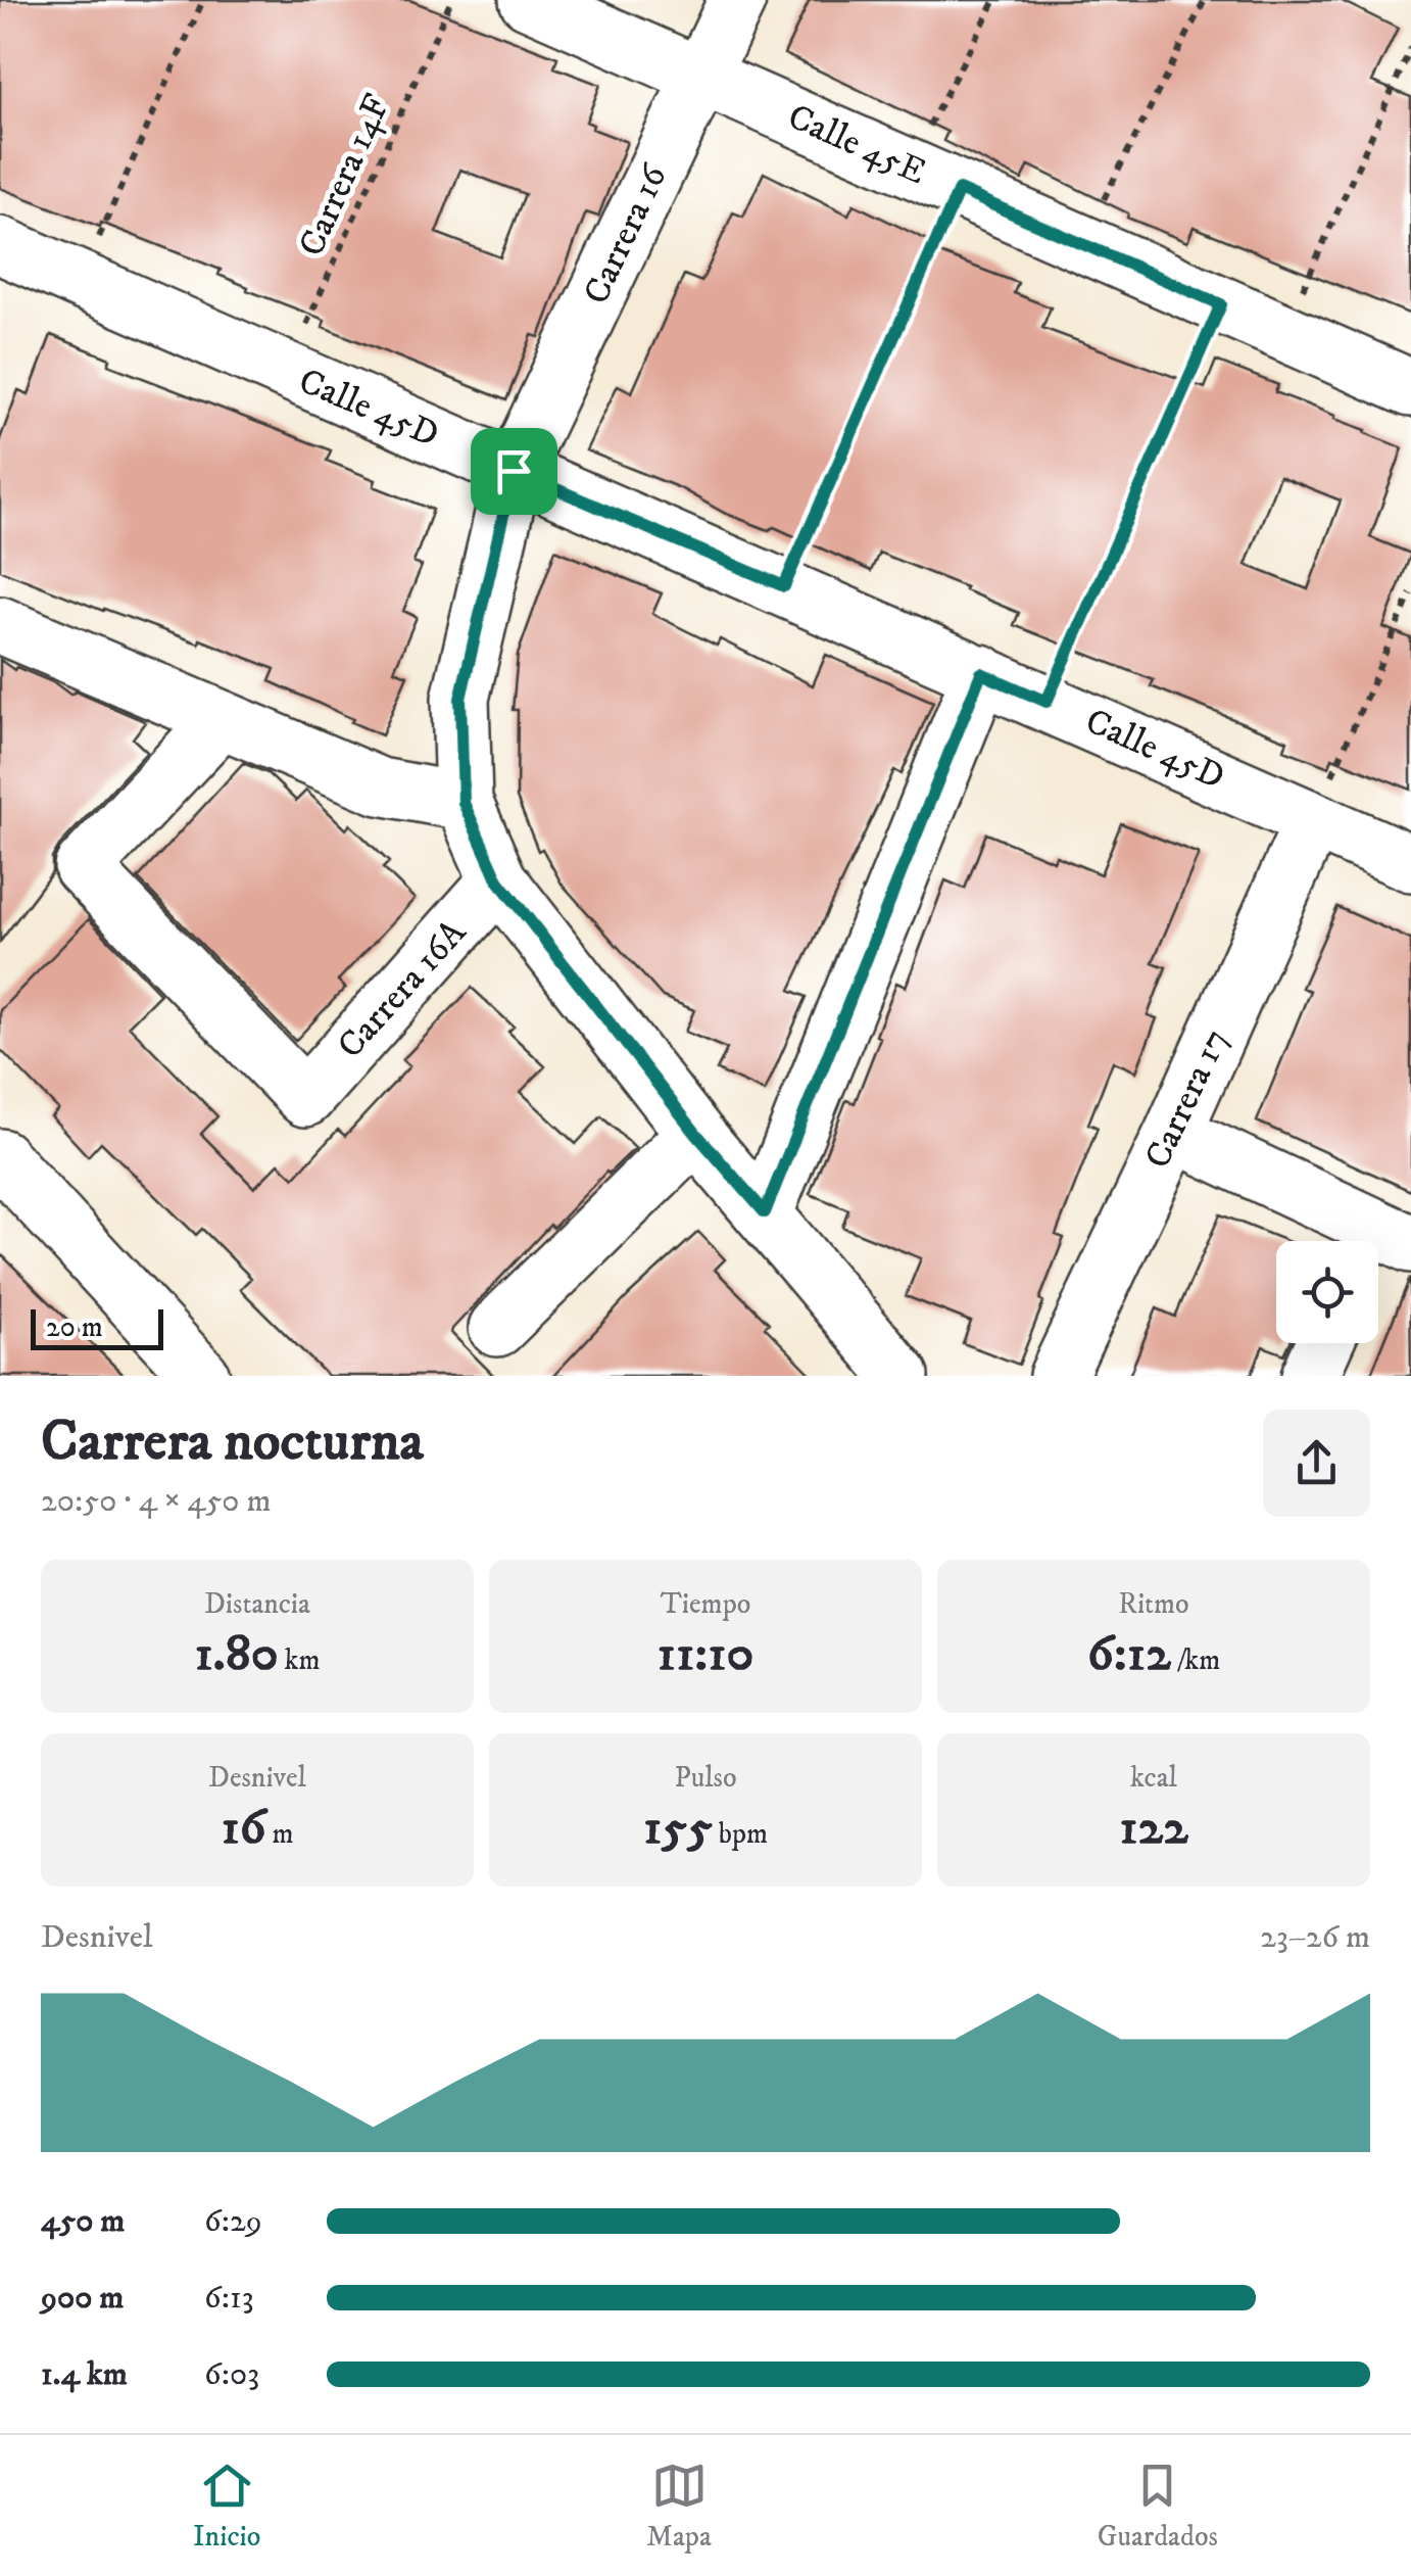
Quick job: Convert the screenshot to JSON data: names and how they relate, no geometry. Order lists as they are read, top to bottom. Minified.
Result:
{"streets":{"street":["Calle 45E","Carrera 16","Calle 45D","Carrera 16A","Carrera 17"],"path":["Carrera 14F"]},"crossings":[["Calle 45E","Carrera 16"],["Carrera 14F","Calle 45D"],["Carrera 16","Calle 45D"],["Calle 45D","Carrera 17"]],"scale_bar":"20 m","page":{"scale":"20 m","heading":["Carrera nocturna","20:50 · 4 × 450 m"],"stats":[["Distancia","1.80 km"],["Tiempo","11:10"],["Ritmo","6:12 /km"],["Desnivel","16 m"],["Pulso","155 bpm"],["kcal","122"]],"chart":["Desnivel","23–26 m"],"list":[{"name":"450 m","note":"6:29"},{"name":"900 m","note":"6:13"},{"name":"1.4 km","note":"6:03"}],"tabs":["Inicio","Mapa","Guardados"]}}
